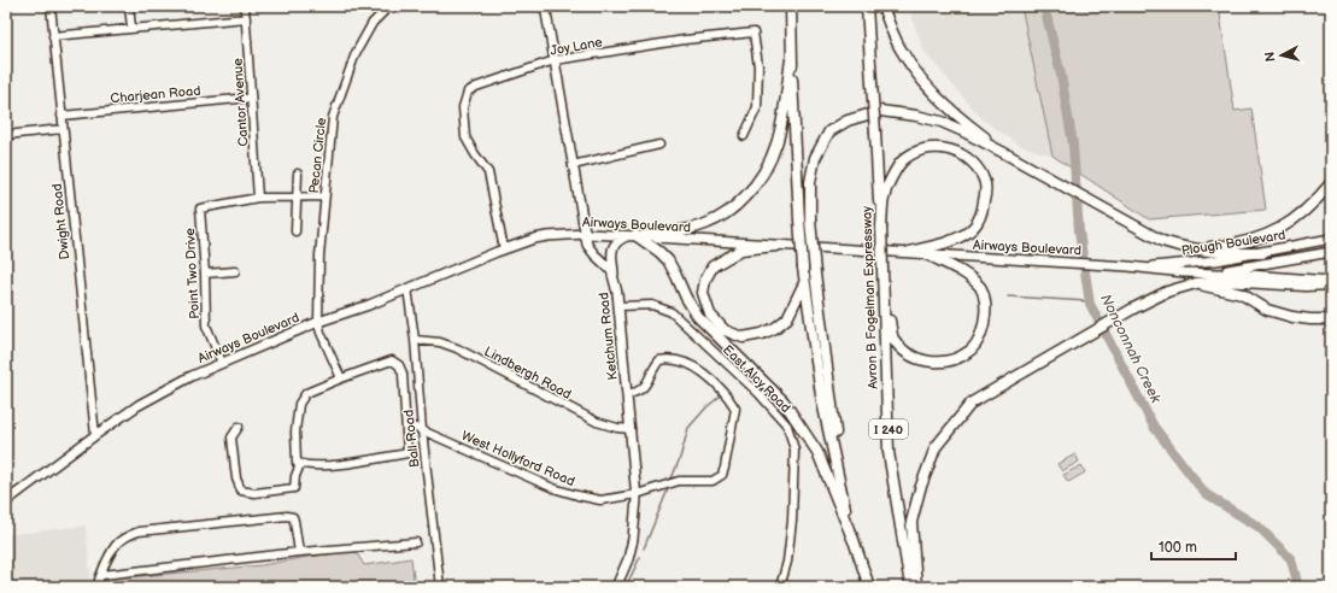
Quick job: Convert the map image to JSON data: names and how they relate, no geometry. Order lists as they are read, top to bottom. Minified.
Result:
{"streets":{"highway":["Avron B Fogelman Expressway","I 240"],"main road":["Airways Boulevard","Plough Boulevard","Ketchum Road"],"street":["Joy Lane","Charjean Road","Cantor Avenue","Pecan Circle","Dwight Road","Point Two Drive","Lindbergh Road","East Alcy Road","Ball Road","West Hollyford Road"]},"crossings":[["Joy Lane","Airways Boulevard"],["Joy Lane","Ketchum Road"],["Charjean Road","Cantor Avenue"],["Charjean Road","Dwight Road"],["Cantor Avenue","Point Two Drive"],["Pecan Circle","Airways Boulevard"],["Dwight Road","Airways Boulevard"],["Airways Boulevard","Plough Boulevard"],["Airways Boulevard","Point Two Drive"],["Airways Boulevard","Ketchum Road"],["Airways Boulevard","Ball Road"],["Ketchum Road","Lindbergh Road"],["Ketchum Road","East Alcy Road"],["Ketchum Road","West Hollyford Road"],["Lindbergh Road","Ball Road"],["Ball Road","West Hollyford Road"]],"water":["Nonconnah Creek"],"scale_bar":"100 m","north":"left"}
